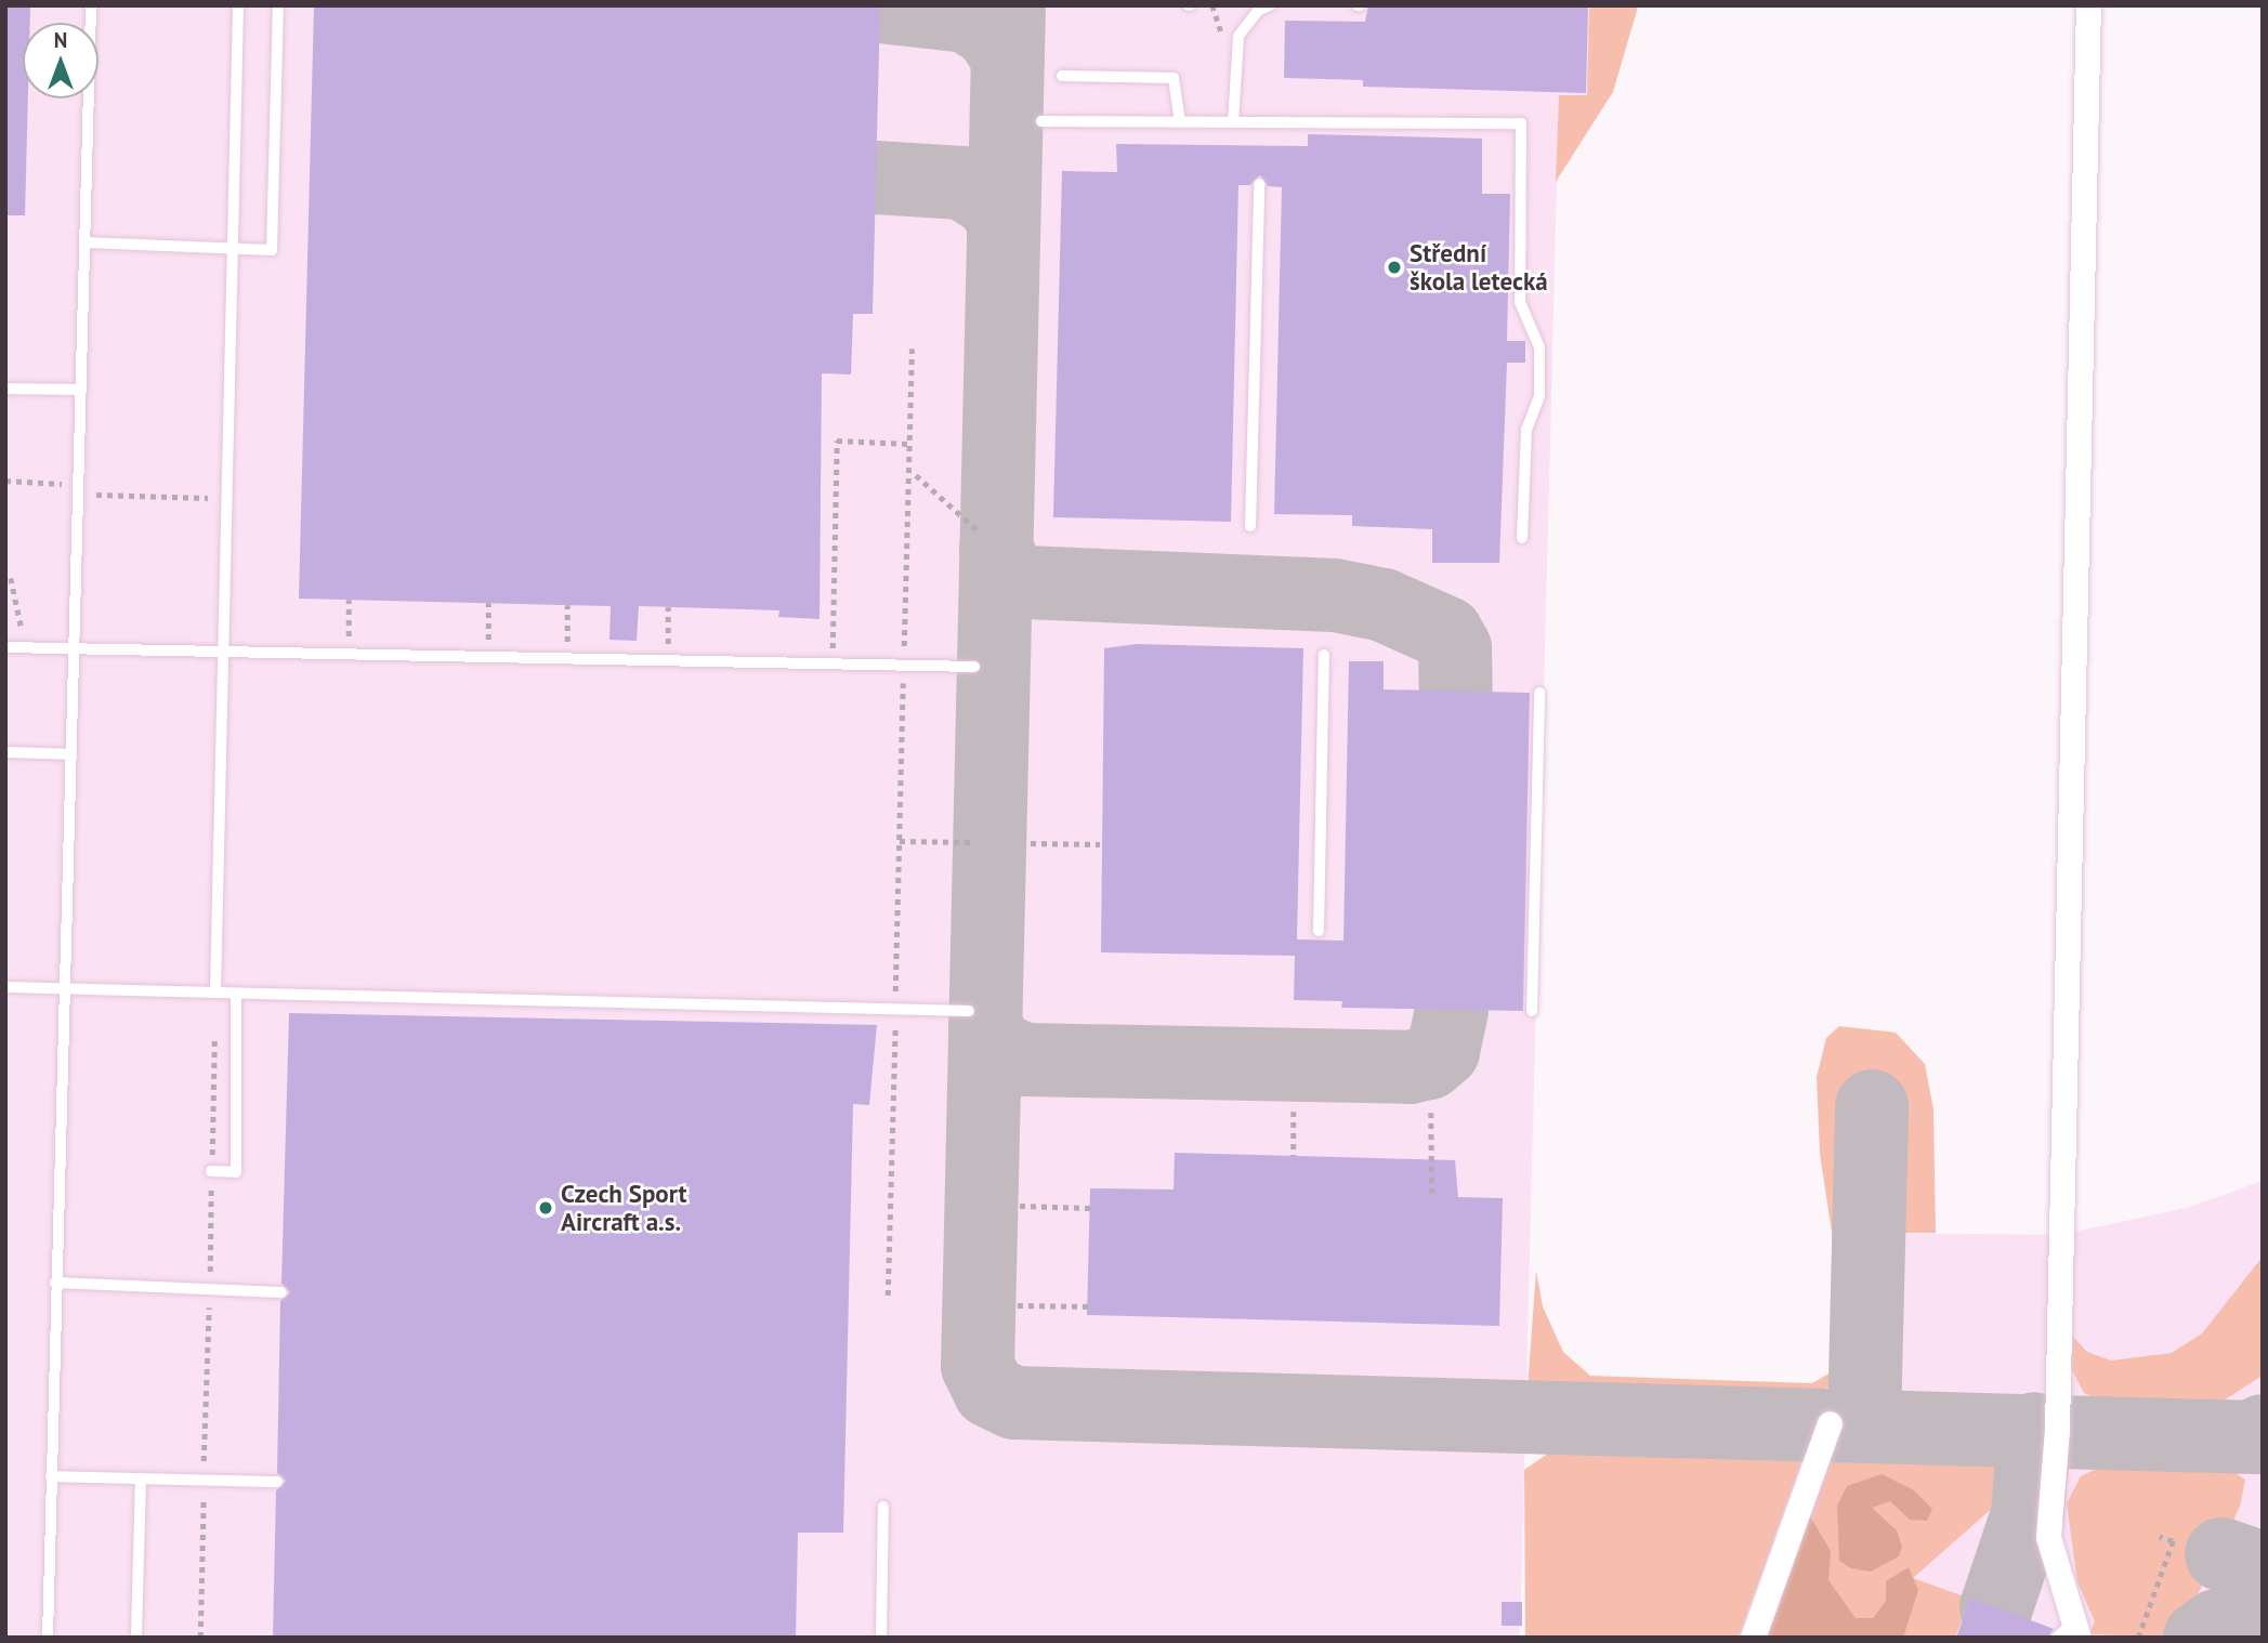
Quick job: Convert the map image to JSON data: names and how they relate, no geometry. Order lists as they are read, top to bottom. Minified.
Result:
{"places":["Střední škola letecká","Czech Sport Aircraft a.s."],"north":"top"}
